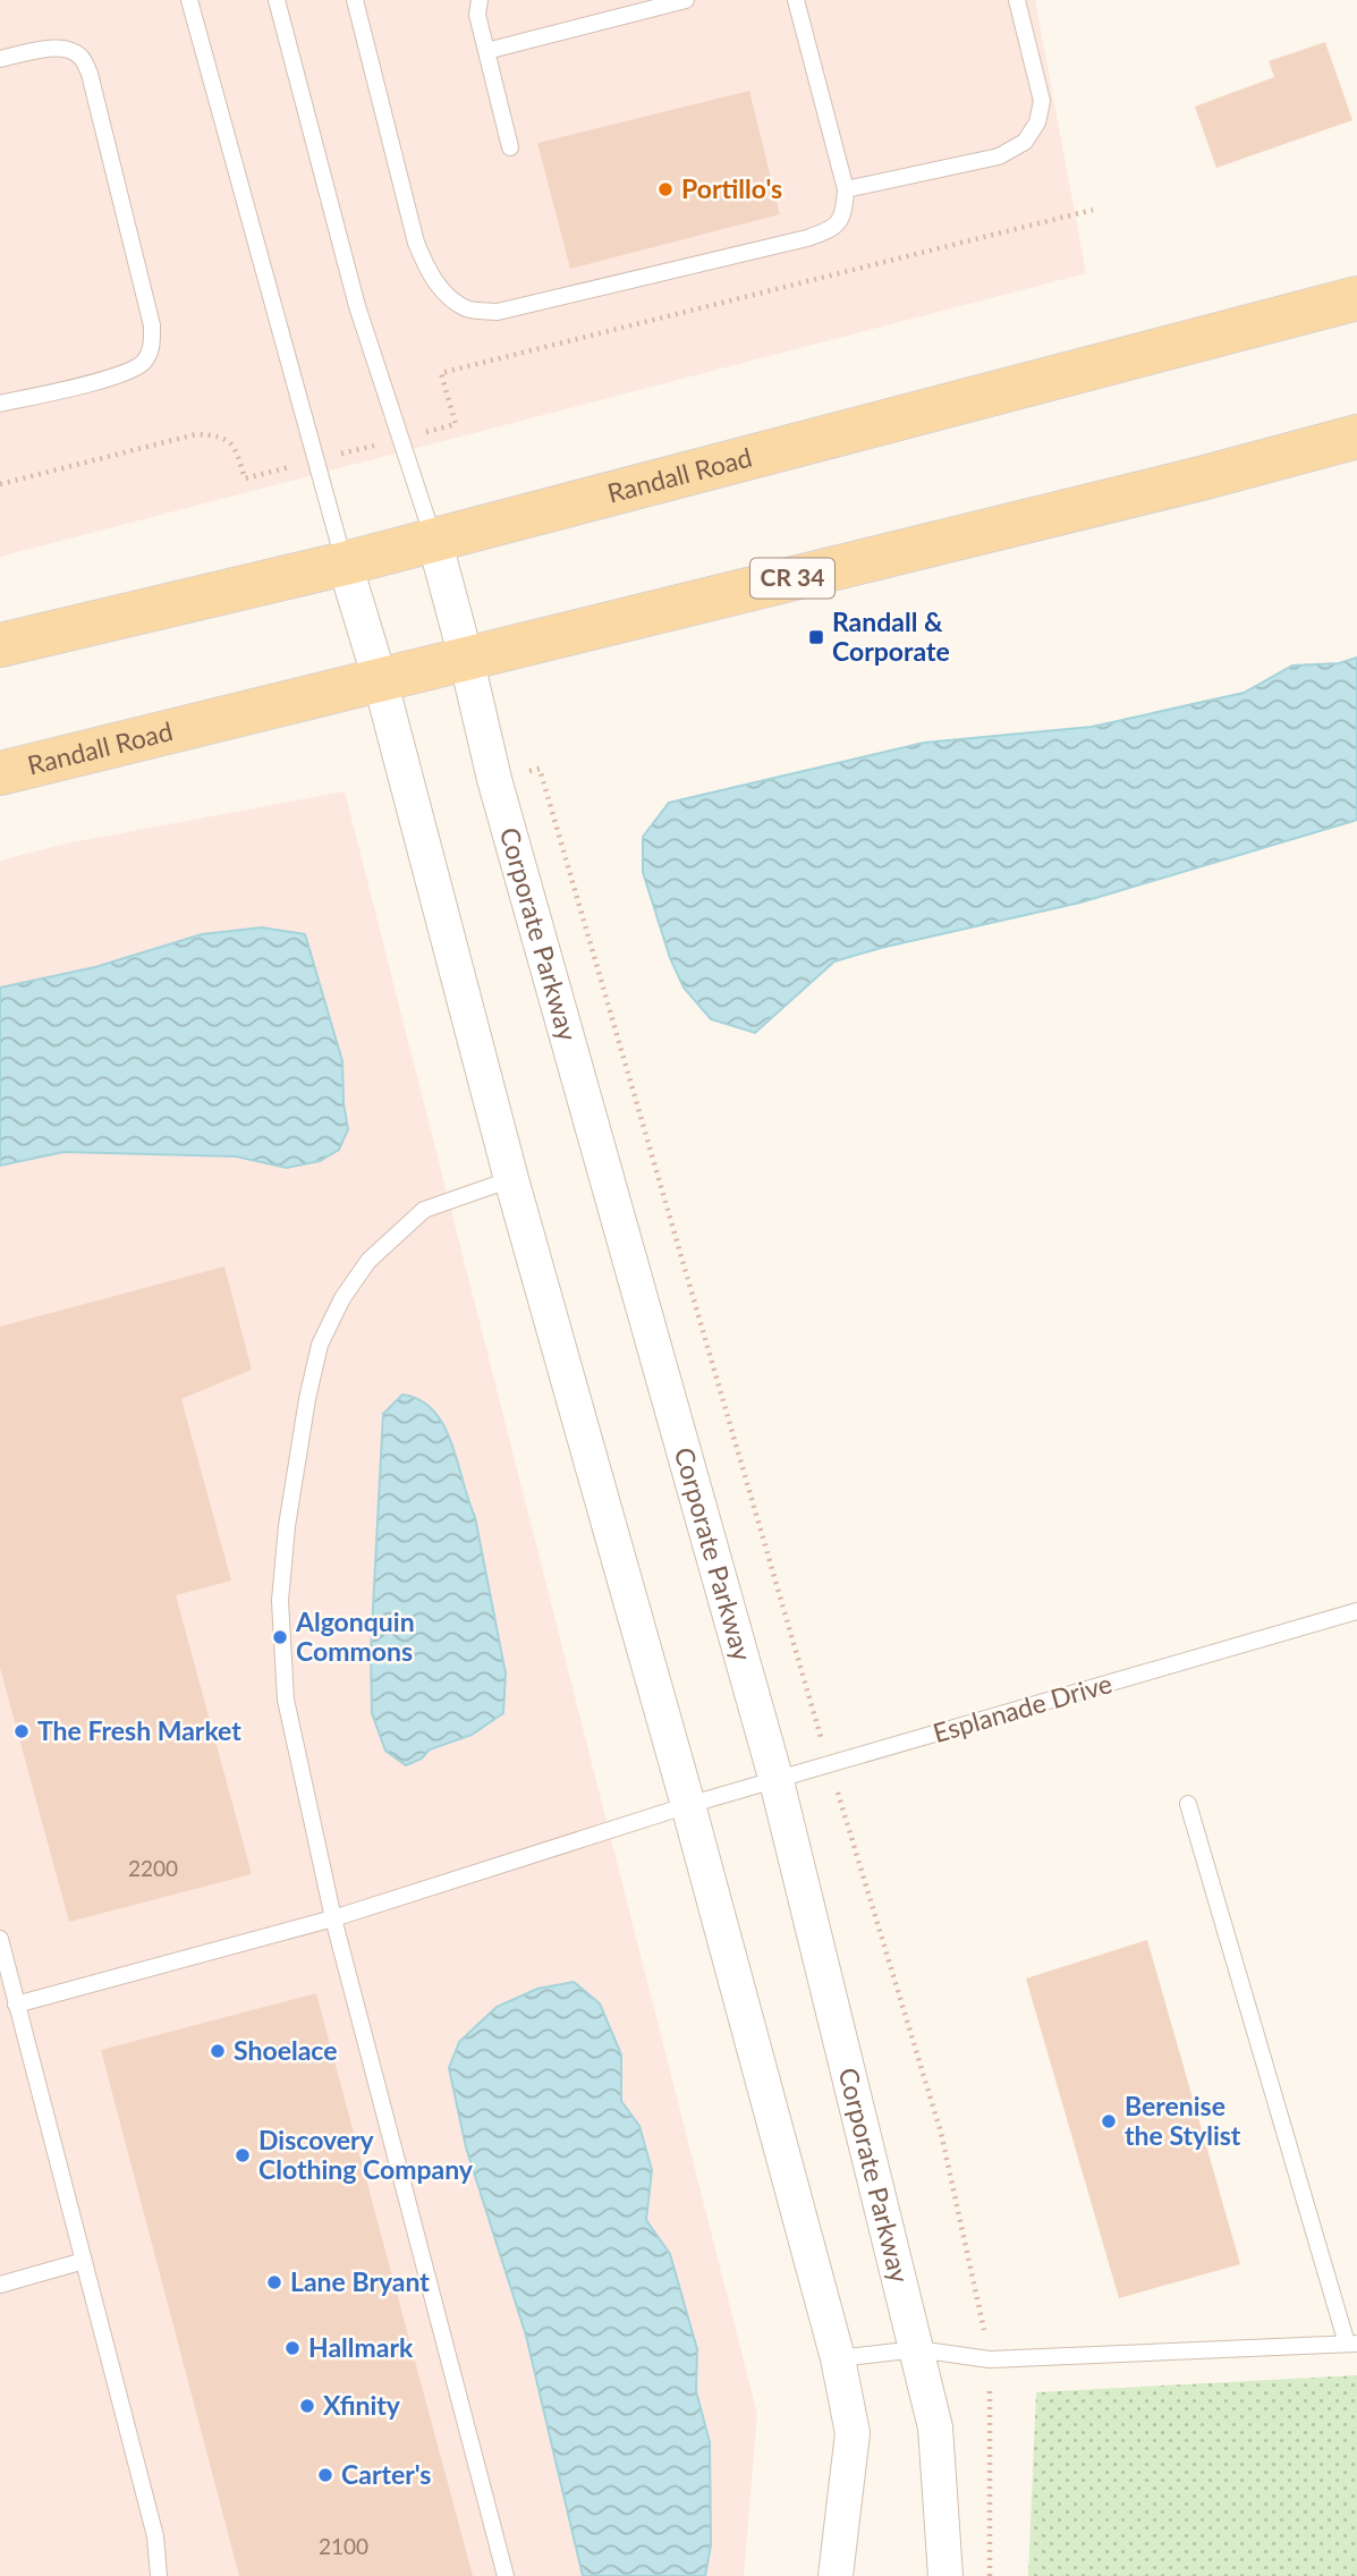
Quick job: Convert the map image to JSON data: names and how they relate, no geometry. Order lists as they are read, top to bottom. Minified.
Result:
{"streets":{"main road":["Randall Road","CR 34"],"street":["Corporate Parkway"],"lane":["Esplanade Drive"]},"crossings":[["Randall Road","Corporate Parkway"],["Corporate Parkway","Esplanade Drive"]],"places":{"other":["Portillo's","Algonquin Commons","The Fresh Market","Shoelace","Berenise the Stylist","Discovery Clothing Company","Lane Bryant","Hallmark","Xfinity","Carter's"],"transit":["Randall & Corporate"]},"house_numbers":["2200","2100"]}
